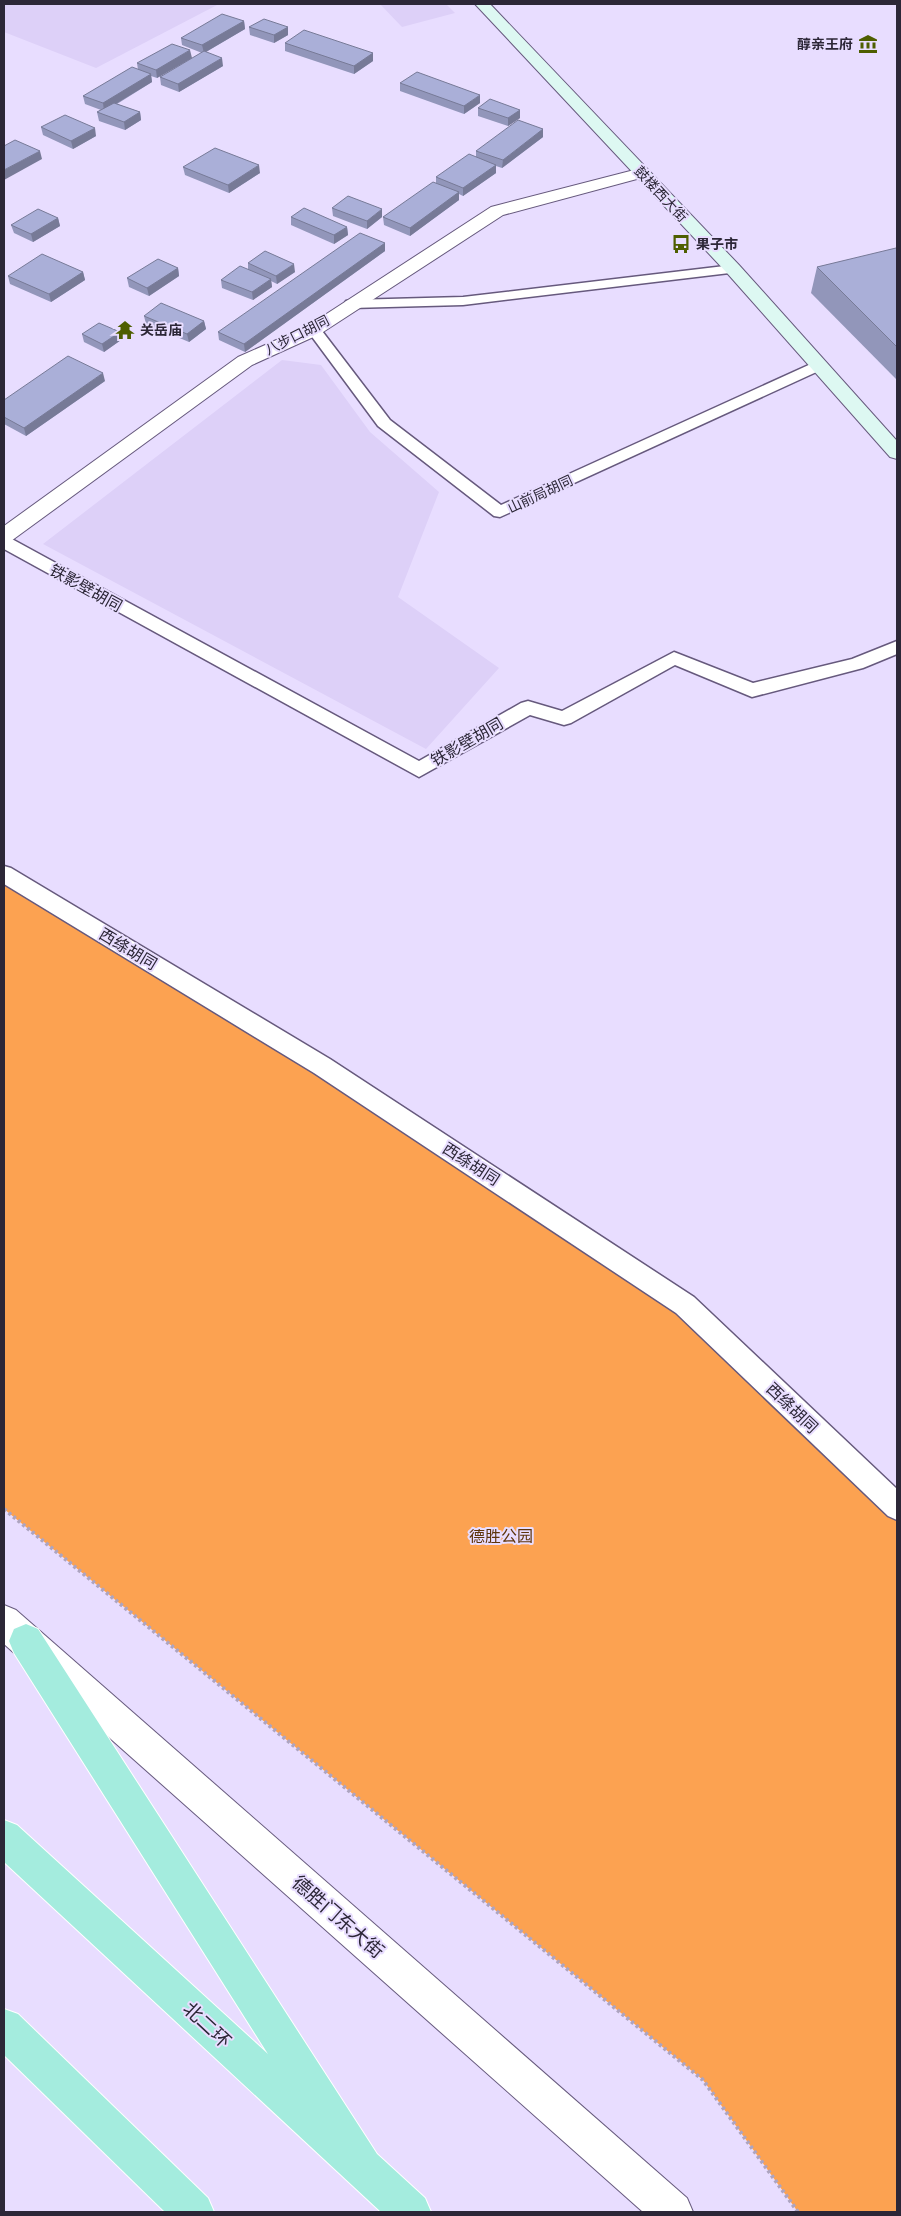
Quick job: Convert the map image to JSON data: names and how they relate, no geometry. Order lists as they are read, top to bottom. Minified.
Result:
{"streets":{"highway":["北二环"],"main road":["鼓楼西大街"],"street":["八步口胡同","德胜门东大街"],"lane":["山前局胡同","铁影壁胡同","西绦胡同"]},"crossings":[["鼓楼西大街","八步口胡同"],["鼓楼西大街","山前局胡同"],["八步口胡同","山前局胡同"]],"parks":["德胜公园"],"places":{"museum":["醇亲王府"],"bus stop":["果子市"],"temple":["关岳庙"]}}
